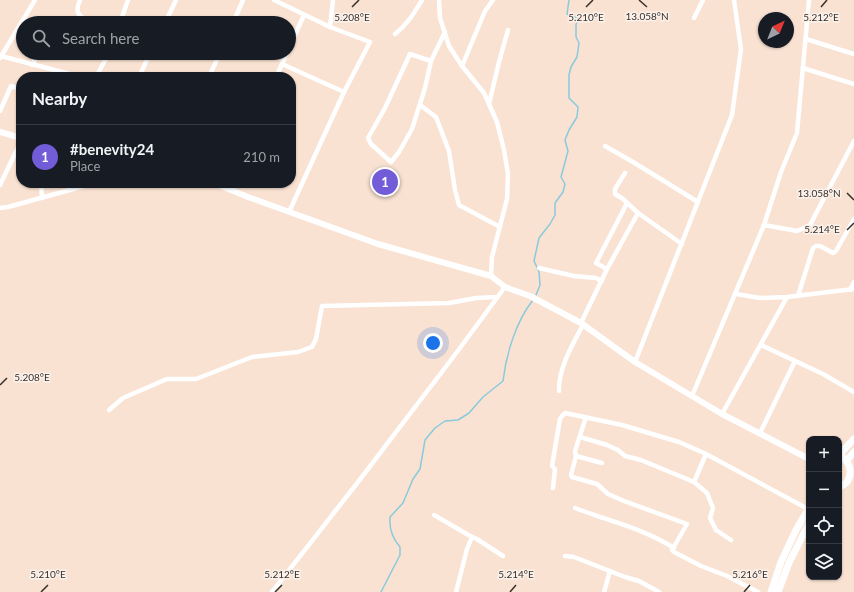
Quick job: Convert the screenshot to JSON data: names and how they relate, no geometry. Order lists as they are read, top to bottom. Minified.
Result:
{"north":"top right","page":{"search":"Search here","heading":"Nearby","list":[{"mark":"1","name":"#benevity24","note":"Place","value":"210 m"}],"pins":"1","map_buttons":["+","−"]},"coordinates":["13.058°N","5.208°E","5.212°E","5.210°E","5.214°E","5.216°E"]}
